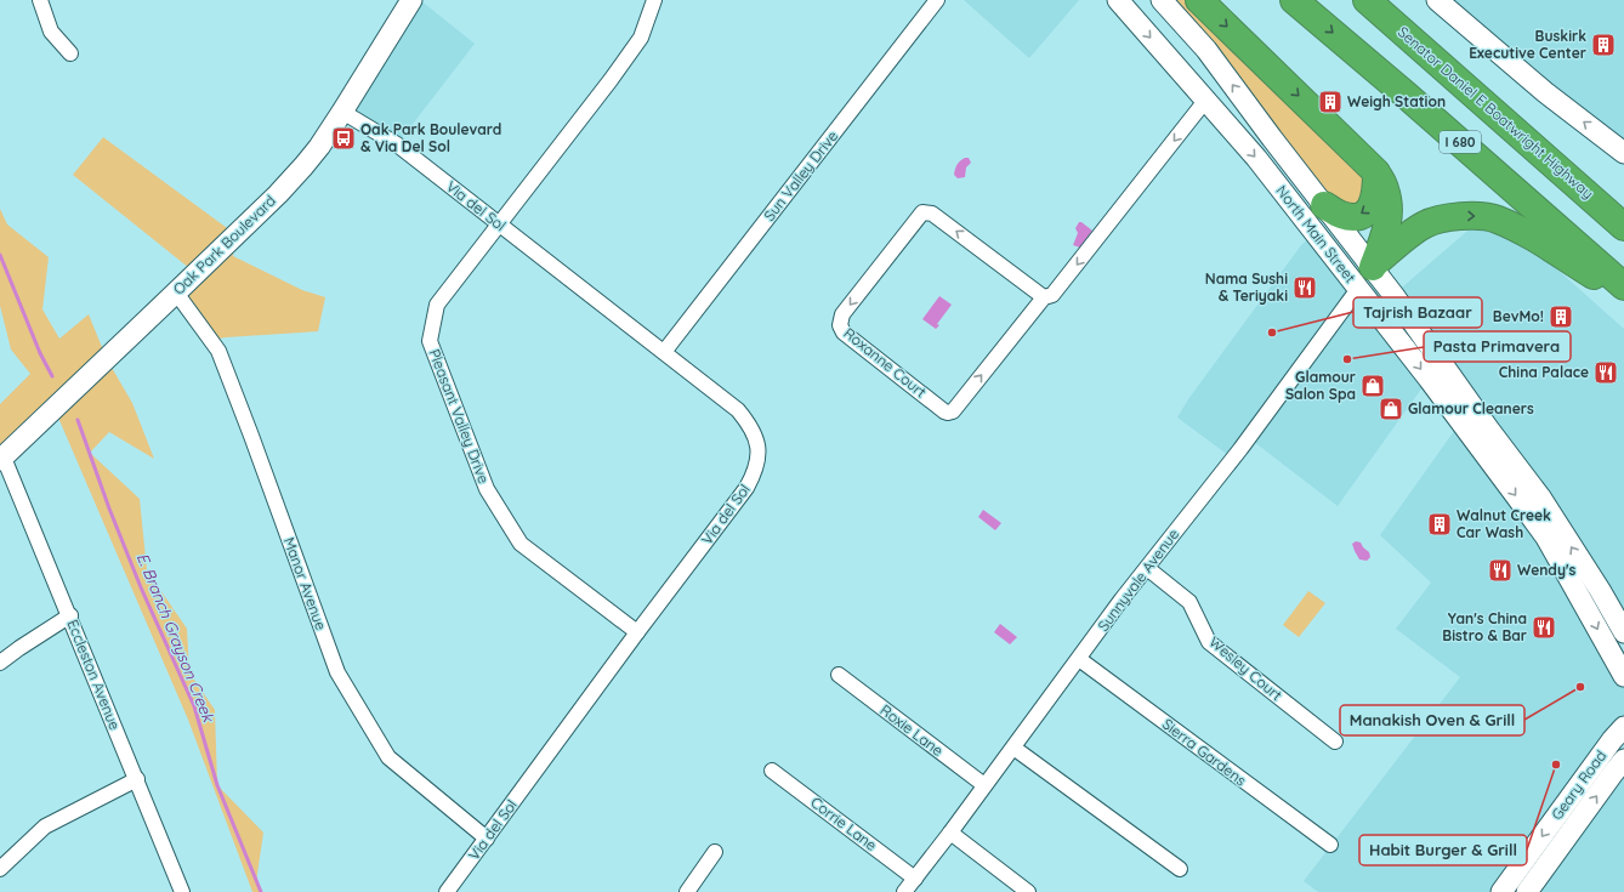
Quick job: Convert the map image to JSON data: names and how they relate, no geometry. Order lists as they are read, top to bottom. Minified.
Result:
{"streets":{"highway":["Senator Daniel E Boatwright Highway","I 680"],"main road":["North Main Street","Oak Park Boulevard","Sunnyvale Avenue","Geary Road"],"street":["Sun Valley Drive","Via del Sol","Roxanne Court","Pleasant Valley Drive","Manor Avenue","Wesley Court","Eccleston Avenue","Roxie Lane","Sierra Gardens","Corrie Lane"]},"crossings":[["Sun Valley Drive","Via del Sol"],["Via del Sol","Oak Park Boulevard"],["Via del Sol","Pleasant Valley Drive"],["Via del Sol","Manor Avenue"],["North Main Street","Roxanne Court"],["North Main Street","Sunnyvale Avenue"],["Oak Park Boulevard","Manor Avenue"],["Oak Park Boulevard","Eccleston Avenue"],["Sunnyvale Avenue","Wesley Court"],["Sunnyvale Avenue","Roxie Lane"],["Sunnyvale Avenue","Sierra Gardens"],["Sunnyvale Avenue","Corrie Lane"]],"water":["E. Branch Grayson Creek"],"places":{"building":["Buskirk Executive Center","Weigh Station","BevMo!","Walnut Creek Car Wash"],"bus stop":["Oak Park Boulevard & Via Del Sol"],"restaurant":["Nama Sushi & Teriyaki","China Palace","Wendy's","Yan's China Bistro & Bar"],"other":["Tajrish Bazaar","Pasta Primavera","Manakish Oven & Grill","Habit Burger & Grill"],"shop":["Glamour Salon Spa","Glamour Cleaners"]}}
